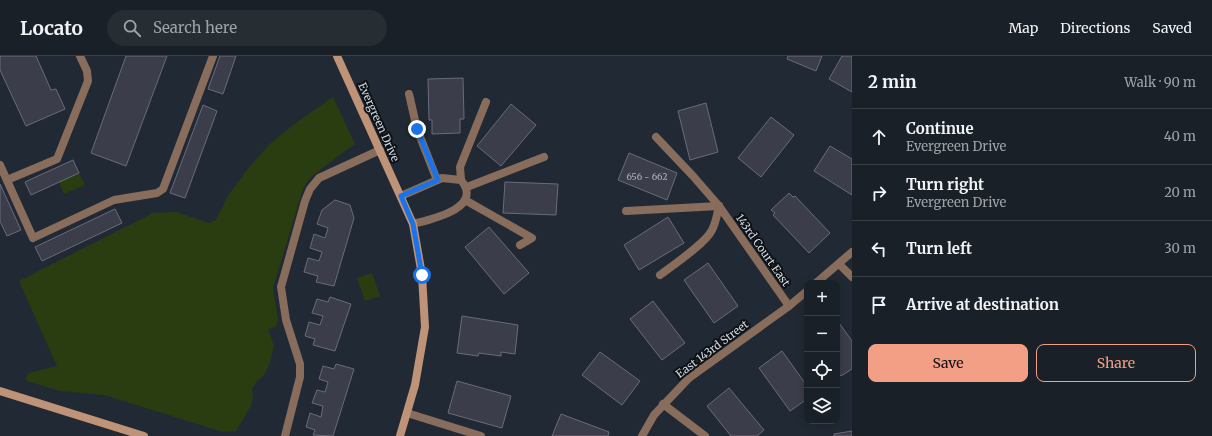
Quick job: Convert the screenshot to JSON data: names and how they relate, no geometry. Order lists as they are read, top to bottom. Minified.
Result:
{"streets":{"street":["Evergreen Drive","143rd Court East","East 143rd Street"]},"crossings":[["143rd Court East","East 143rd Street"]],"house_numbers":["656 - 662"],"page":{"header":"Locato","search":"Search here","nav":["Map","Directions","Saved"],"heading":["2 min","Walk · 90 m"],"list":[["Continue","Evergreen Drive","40 m"],["Turn right","Evergreen Drive","20 m"],["Turn left","30 m"],"Arrive at destination"],"map_buttons":["+","−"],"buttons":["Save","Share"]}}
